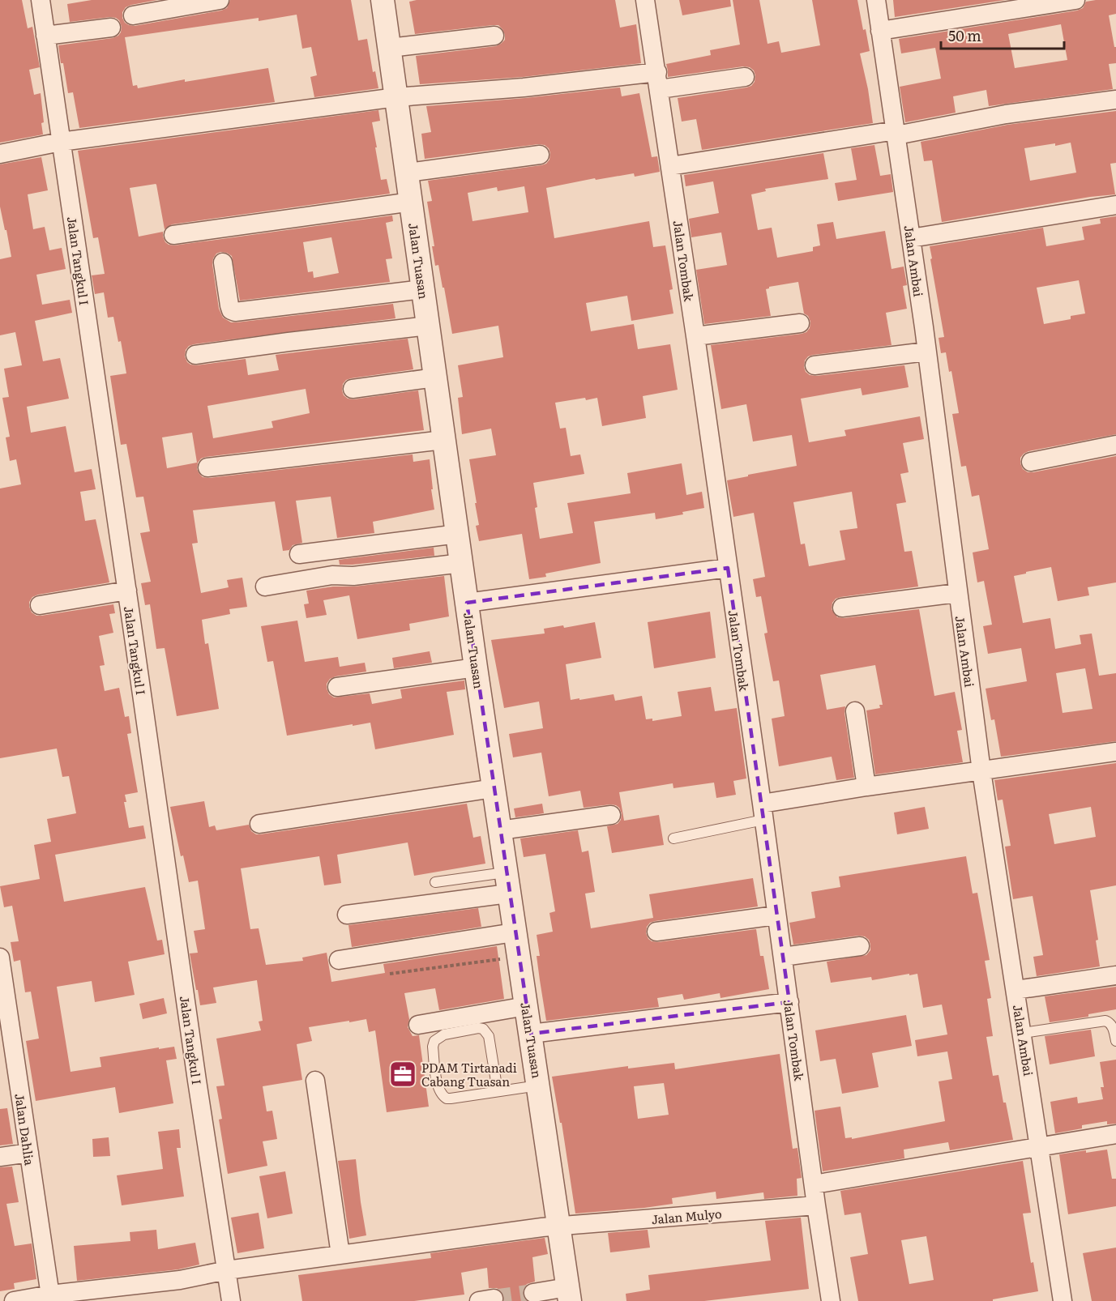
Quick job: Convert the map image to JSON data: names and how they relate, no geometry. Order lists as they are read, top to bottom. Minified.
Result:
{"streets":{"street":["Jalan Tangkul I","Jalan Tuasan","Jalan Tombak","Jalan Ambai","Jalan Dahlia","Jalan Mulyo"]},"crossings":[["Jalan Tangkul I","Jalan Mulyo"],["Jalan Tuasan","Jalan Mulyo"],["Jalan Tombak","Jalan Mulyo"],["Jalan Dahlia","Jalan Mulyo"]],"places":{"office":["PDAM Tirtanadi Cabang Tuasan"]},"scale_bar":"50 m"}
